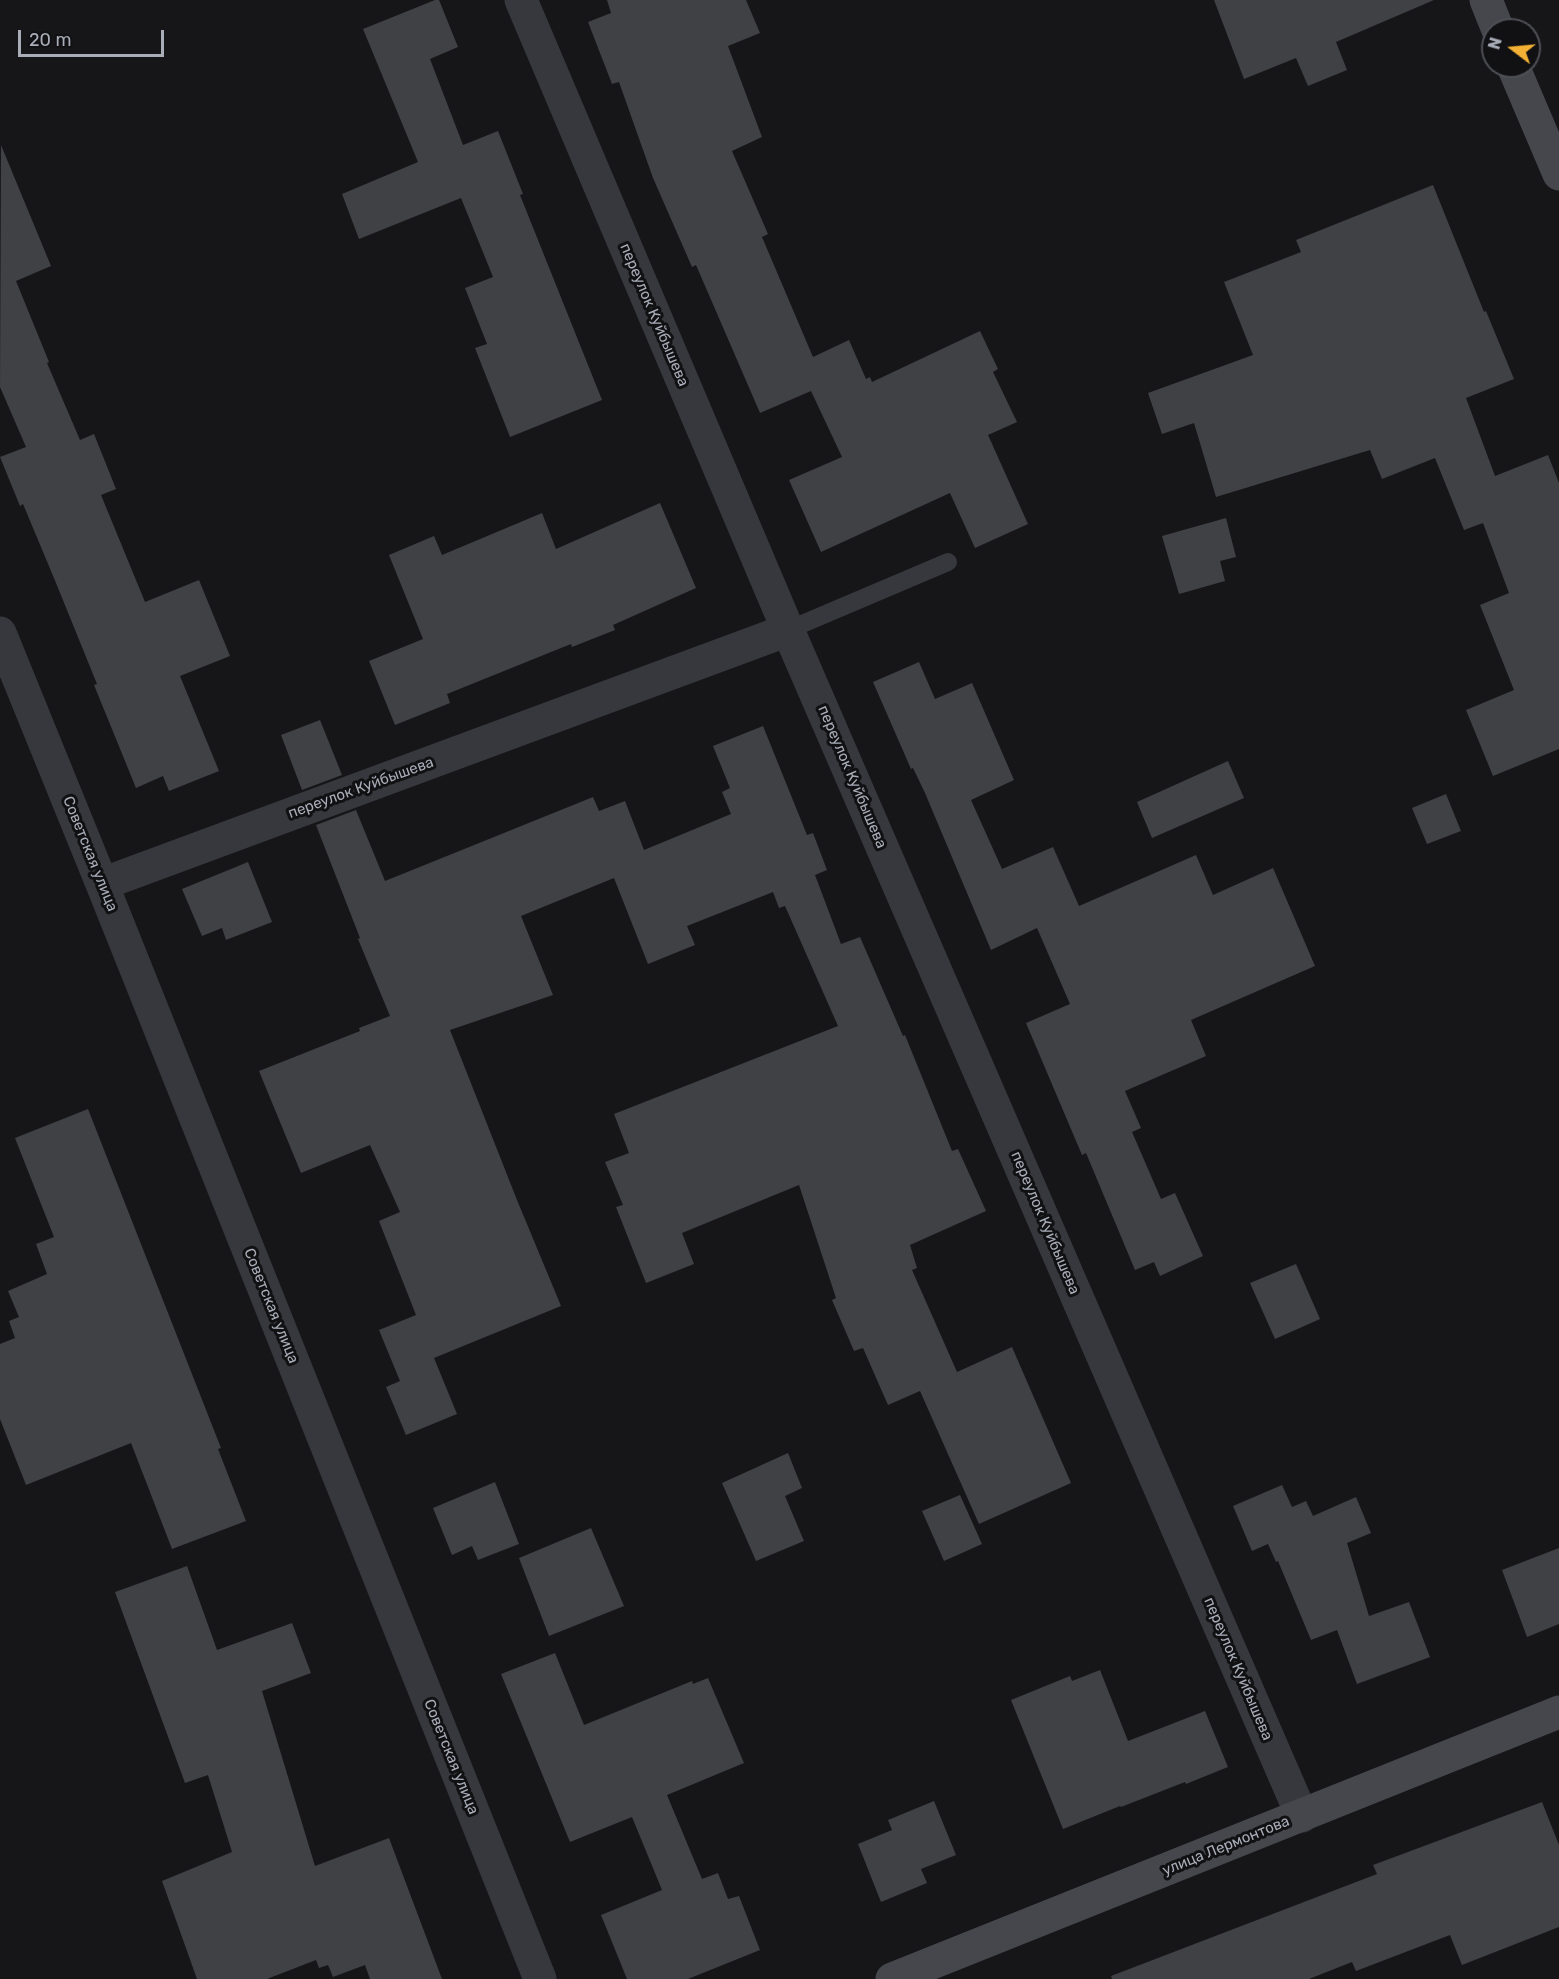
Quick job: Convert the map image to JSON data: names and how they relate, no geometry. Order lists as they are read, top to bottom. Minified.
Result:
{"streets":{"main road":["улица Лермонтова"],"street":["переулок Куйбышева","Советская улица"]},"crossings":[["переулок Куйбышева","Советская улица"],["переулок Куйбышева","улица Лермонтова"]],"scale_bar":"20 m","north":"left"}
